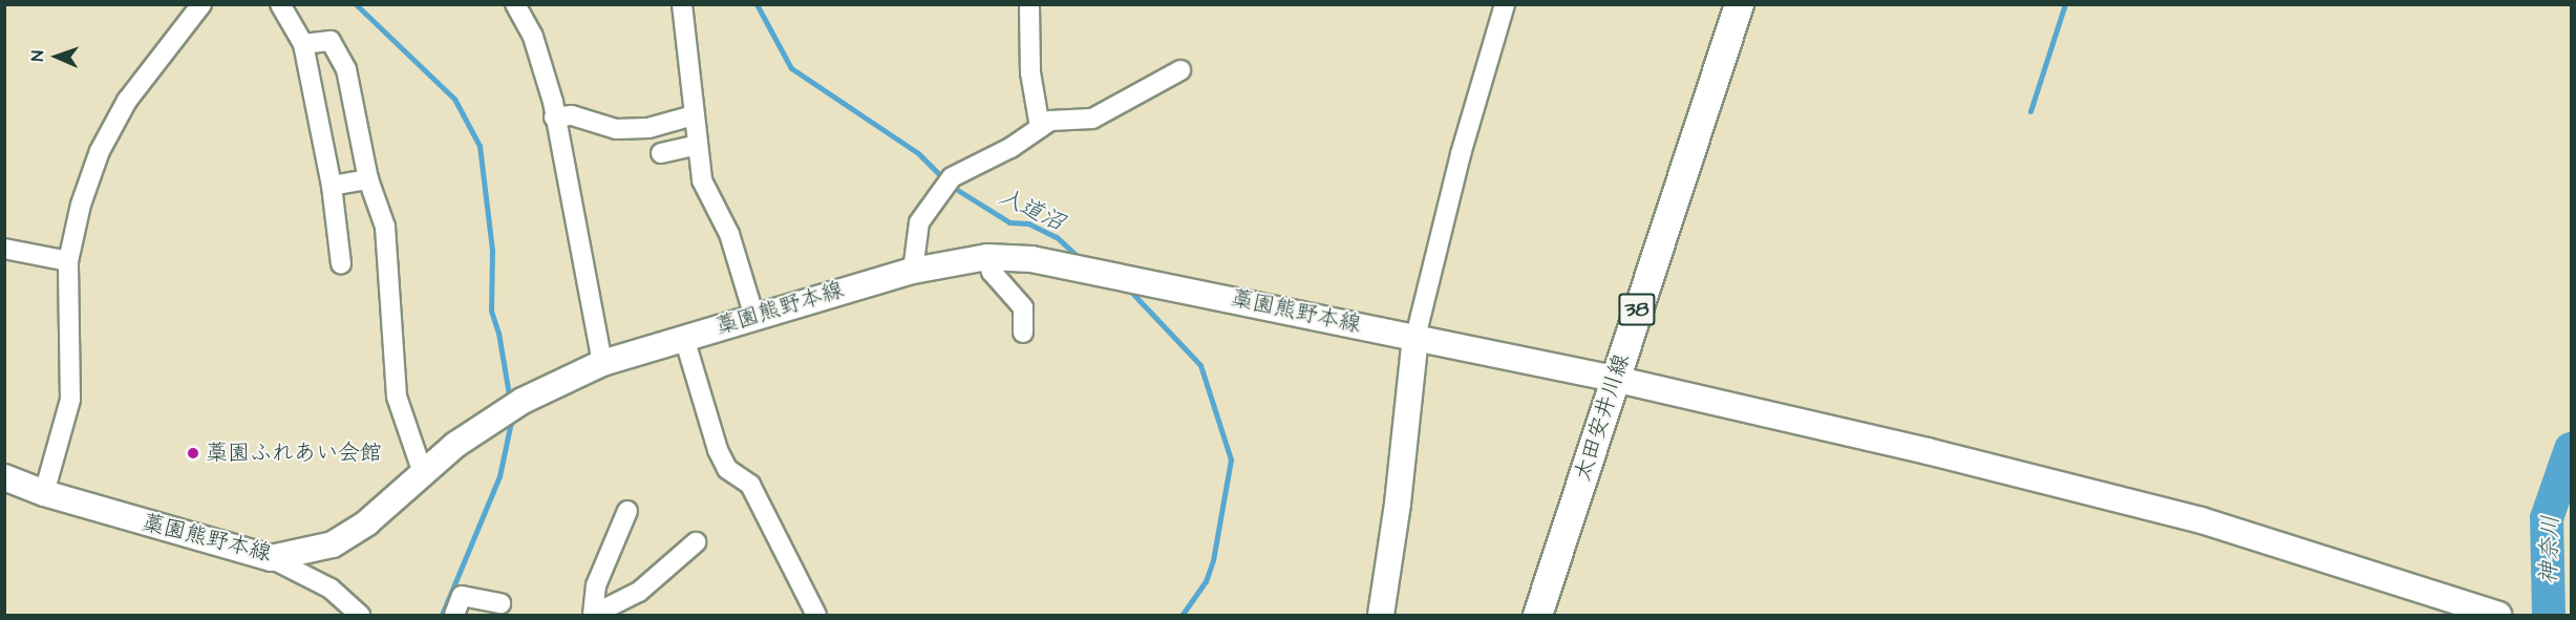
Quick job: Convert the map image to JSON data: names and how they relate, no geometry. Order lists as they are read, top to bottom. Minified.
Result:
{"streets":{"main road":["藁園熊野本線","38","太田安井川線"]},"crossings":[["藁園熊野本線","太田安井川線"]],"water":["入道沼","神奈川"],"places":["藁園ふれあい会館"],"north":"left"}
